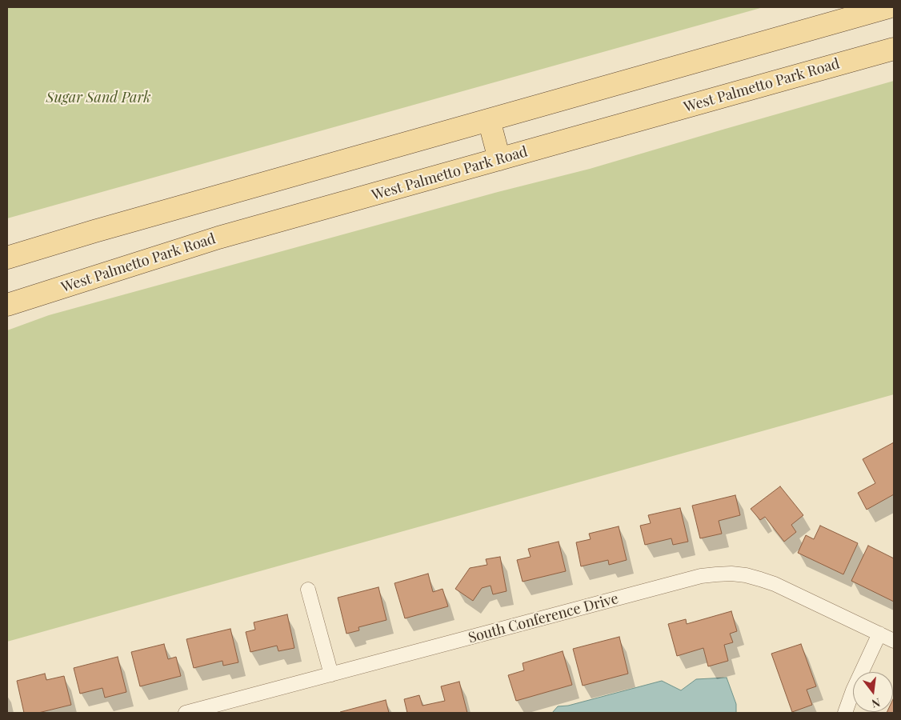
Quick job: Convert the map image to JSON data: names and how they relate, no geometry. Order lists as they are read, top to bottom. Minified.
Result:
{"streets":{"main road":["West Palmetto Park Road"],"street":["South Conference Drive"]},"parks":["Sugar Sand Park"],"north":"bottom"}
